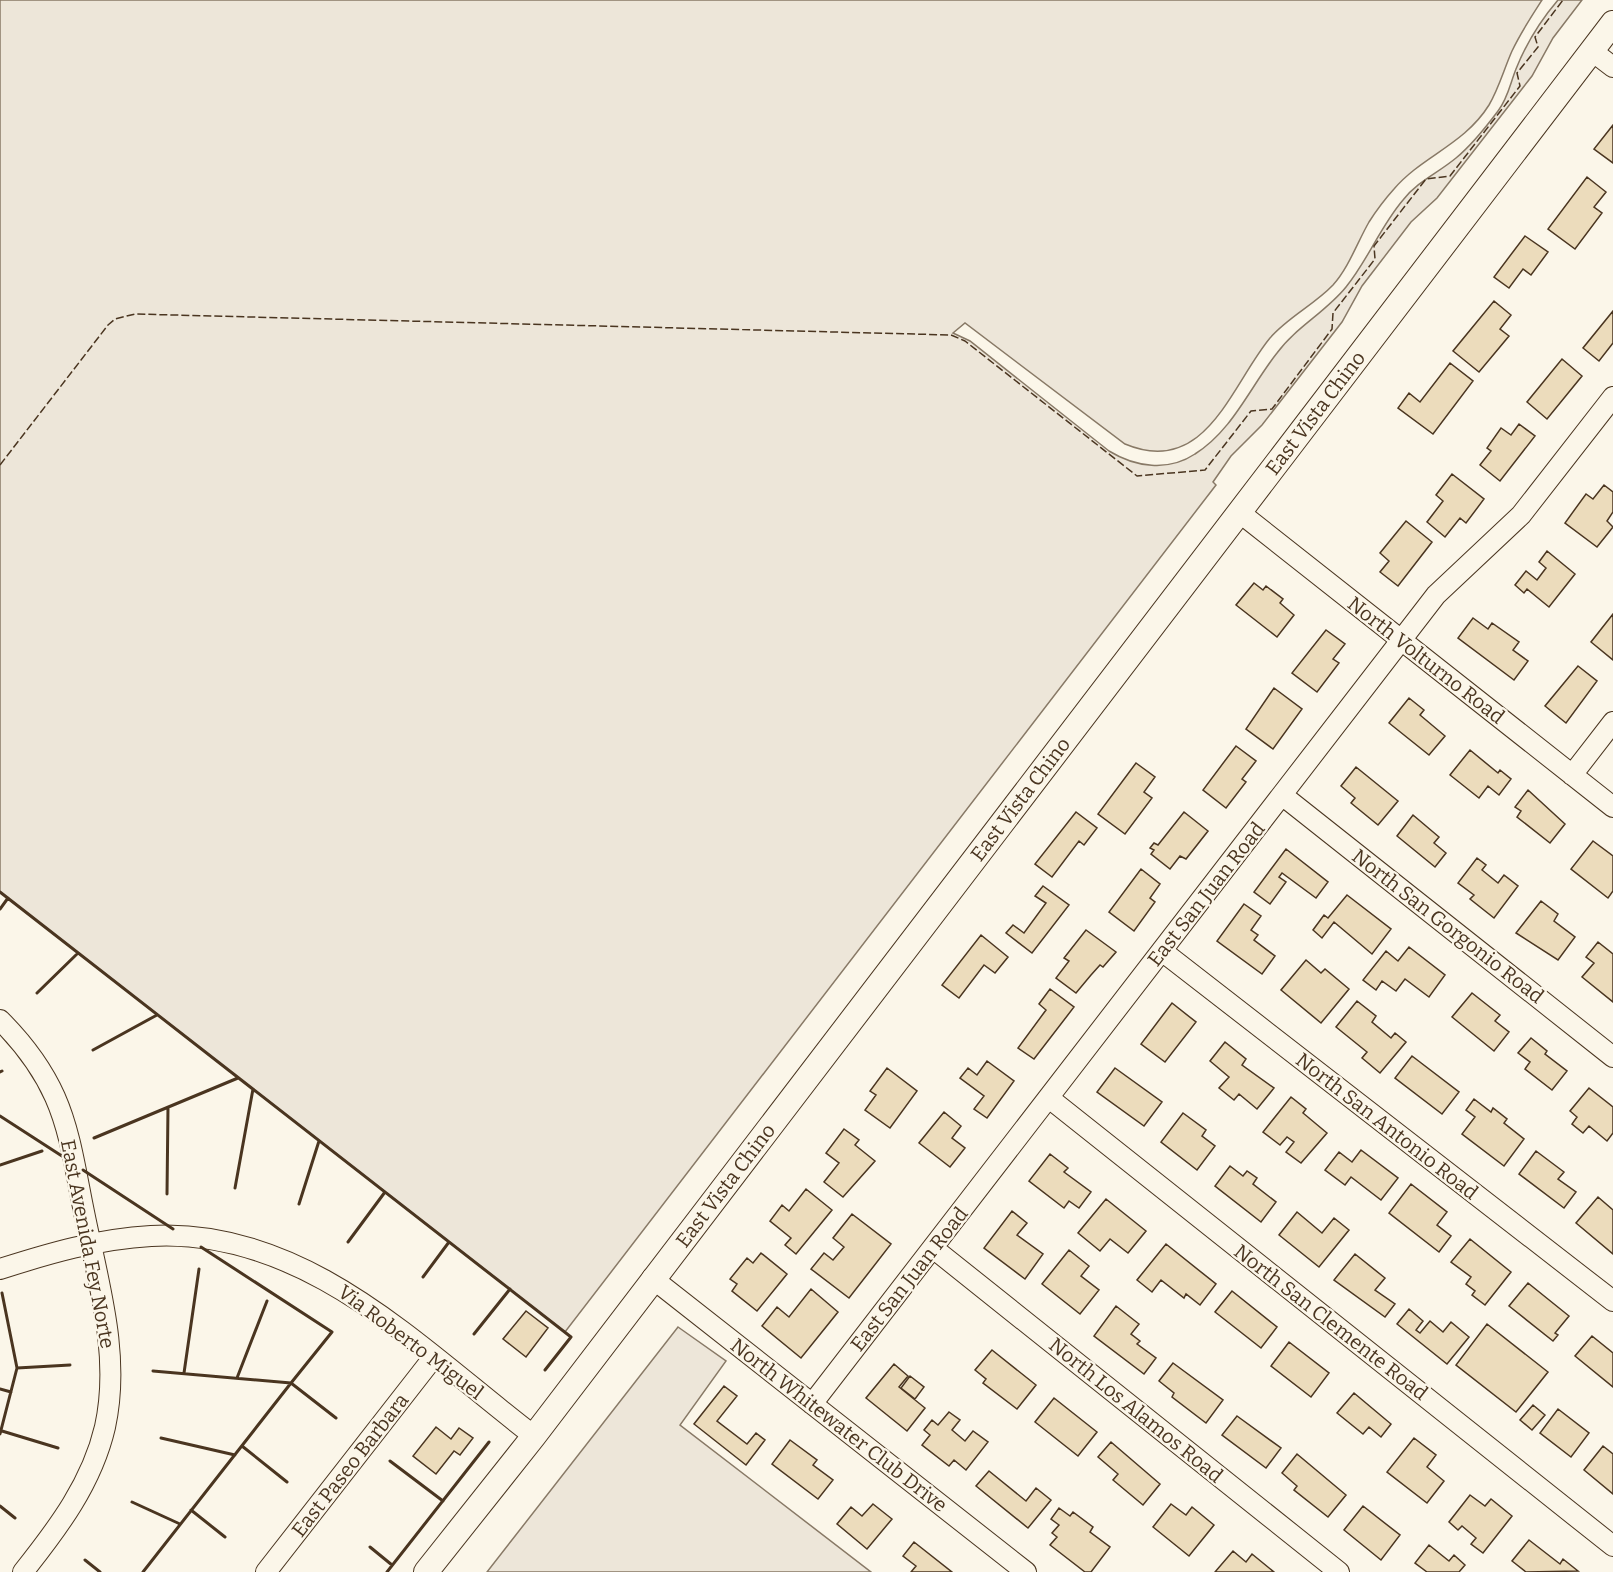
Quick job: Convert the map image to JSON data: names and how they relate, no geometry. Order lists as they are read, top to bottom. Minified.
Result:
{"streets":{"main road":["East Vista Chino"],"street":["North Volturno Road","East San Juan Road","North San Gorgonio Road","North San Antonio Road","East Avenida Fey Norte","North San Clemente Road","Via Roberto Miguel","North Los Alamos Road","North Whitewater Club Drive","East Paseo Barbara"]},"crossings":[["East Vista Chino","North Volturno Road"],["East Vista Chino","Via Roberto Miguel"],["East Vista Chino","North Whitewater Club Drive"],["North Volturno Road","East San Juan Road"],["East San Juan Road","North San Gorgonio Road"],["East San Juan Road","North San Antonio Road"],["East San Juan Road","North San Clemente Road"],["East San Juan Road","North Los Alamos Road"],["East San Juan Road","North Whitewater Club Drive"],["East Avenida Fey Norte","Via Roberto Miguel"],["Via Roberto Miguel","East Paseo Barbara"]]}
